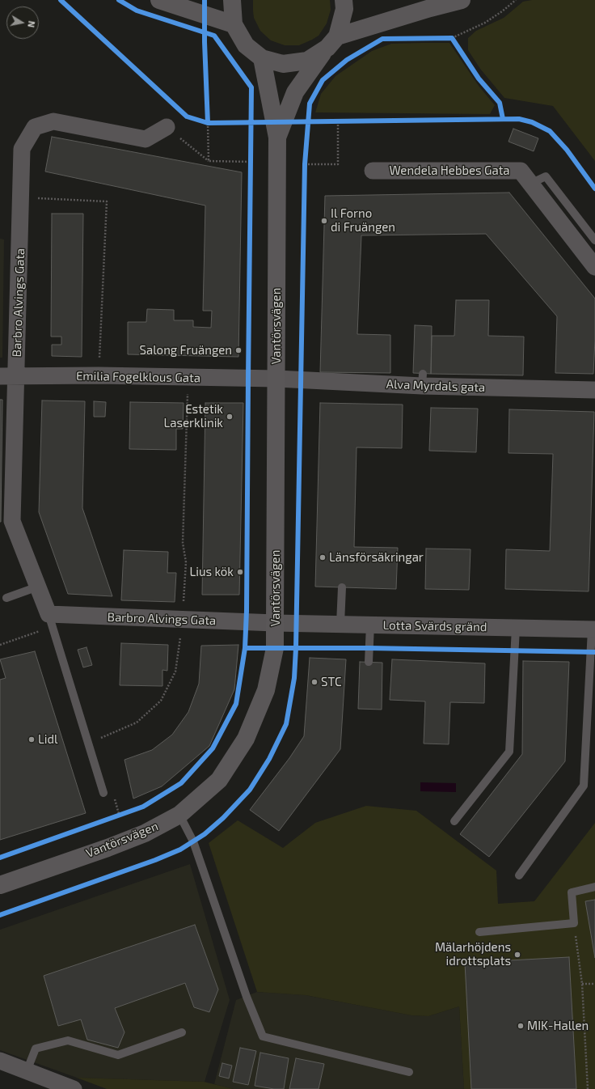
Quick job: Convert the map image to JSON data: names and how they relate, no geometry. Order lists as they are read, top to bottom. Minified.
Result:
{"streets":{"street":["Wendela Hebbes Gata","Barbro Alvings Gata","Vantörsvägen","Emilia Fogelklous Gata","Alva Myrdals gata","Lotta Svärds gränd"]},"crossings":[["Barbro Alvings Gata","Vantörsvägen"],["Barbro Alvings Gata","Emilia Fogelklous Gata"],["Barbro Alvings Gata","Lotta Svärds gränd"],["Vantörsvägen","Emilia Fogelklous Gata"],["Vantörsvägen","Alva Myrdals gata"],["Vantörsvägen","Lotta Svärds gränd"],["Emilia Fogelklous Gata","Alva Myrdals gata"]],"places":["Il Forno di Fruängen","Salong Fruängen","Estetik Laserklinik","Länsförsäkringar","Lius kök","STC","Lidl","Mälarhöjdens idrottsplats","MIK-Hallen"],"north":"right"}
